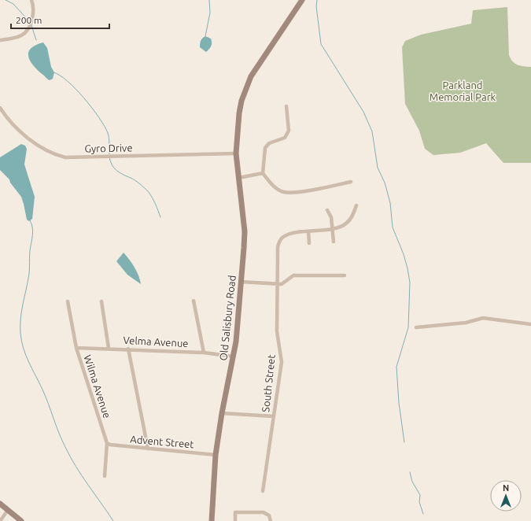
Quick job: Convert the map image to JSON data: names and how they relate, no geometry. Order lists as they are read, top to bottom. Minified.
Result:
{"streets":{"main road":["Old Salisbury Road"],"street":["Gyro Drive","Velma Avenue","South Street","Wilma Avenue","Advent Street"]},"crossings":[["Gyro Drive","Old Salisbury Road"],["Old Salisbury Road","Velma Avenue"],["Old Salisbury Road","Advent Street"],["Velma Avenue","Wilma Avenue"],["Wilma Avenue","Advent Street"]],"parks":["Parkland Memorial Park"],"scale_bar":"200 m","north":"top"}
